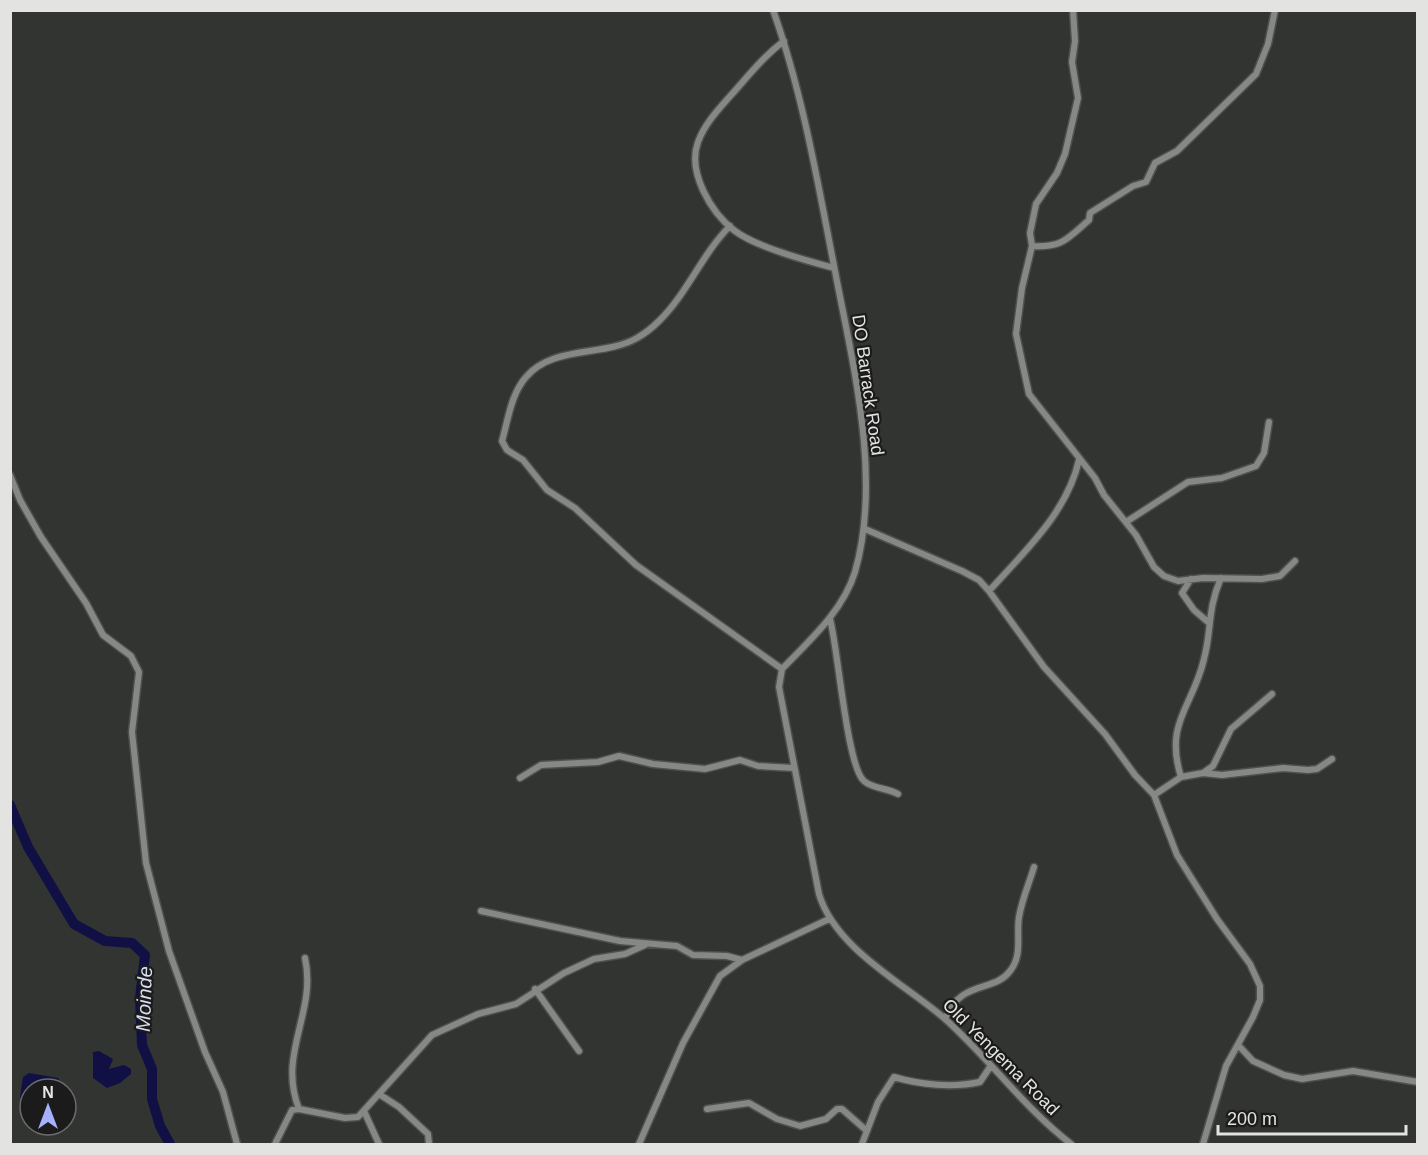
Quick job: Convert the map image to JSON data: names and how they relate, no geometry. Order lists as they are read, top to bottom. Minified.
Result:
{"streets":{"street":["DO Barrack Road","Old Yengema Road"]},"water":["Moinde"],"scale_bar":"200 m","north":"top"}
